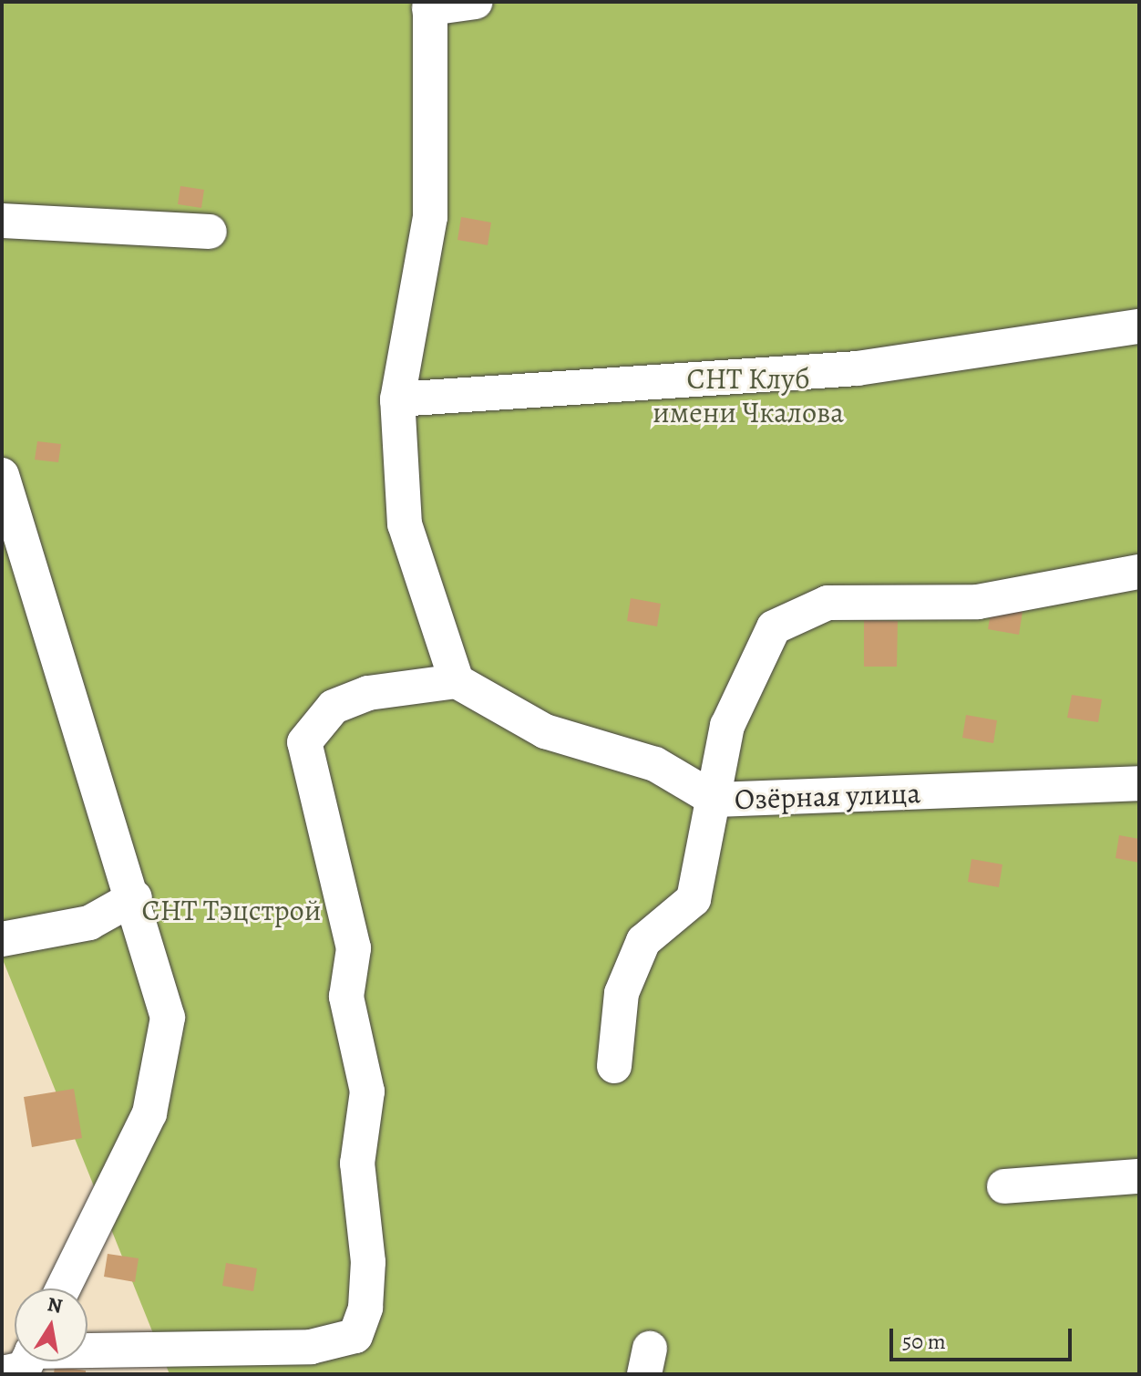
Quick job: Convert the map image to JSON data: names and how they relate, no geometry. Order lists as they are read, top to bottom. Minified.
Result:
{"streets":{"street":["Озёрная улица"]},"parks":["СНТ Клуб имени Чкалова","СНТ Тэцстрой"],"scale_bar":"50 m","north":"top"}
